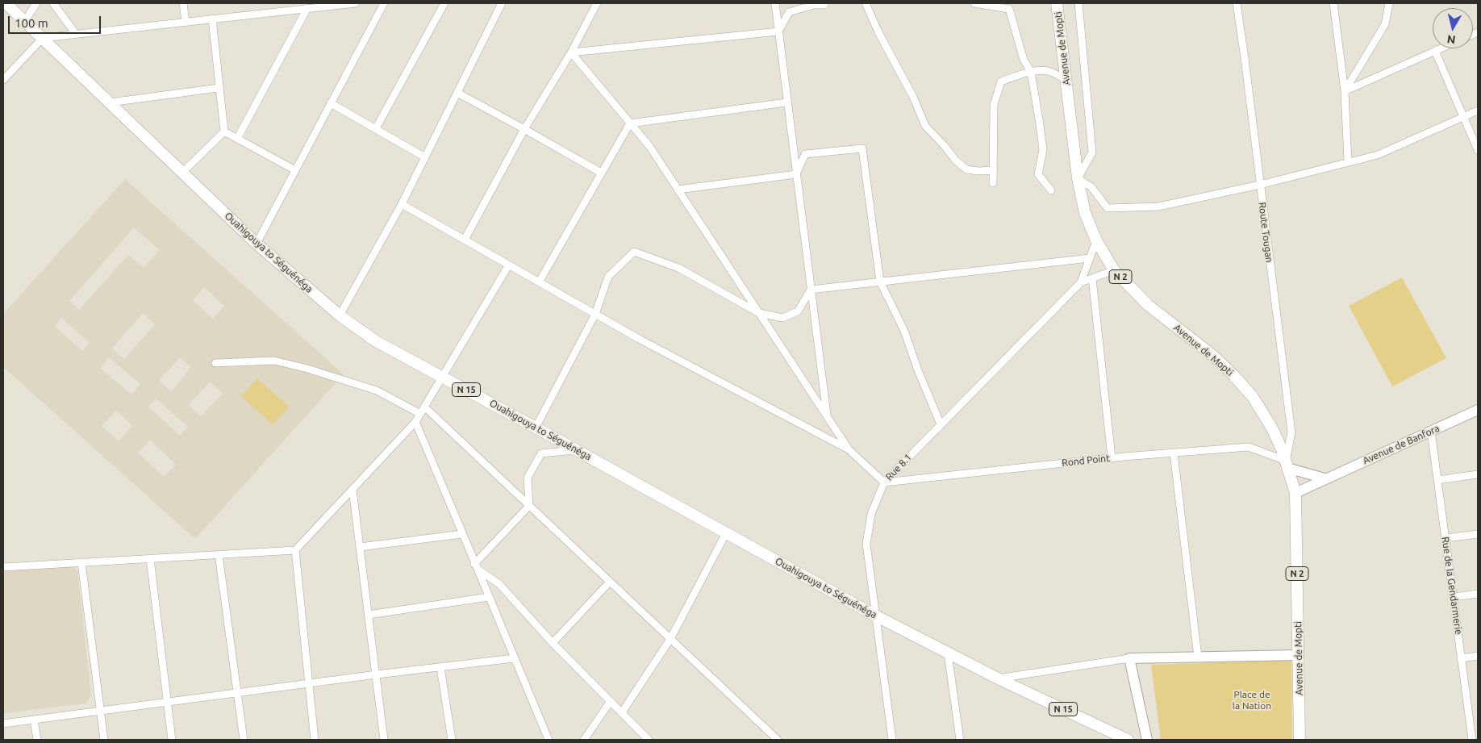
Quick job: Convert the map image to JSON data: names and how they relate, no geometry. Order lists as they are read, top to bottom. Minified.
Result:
{"streets":{"main road":["Avenue de Mopti","Ouahigouya to Séguénéga","N 2","N 15","Avenue de Banfora"],"street":["Route Tougan","Rond Point","Rue 8.1","Rue de la Gendarmerie"]},"crossings":[["Avenue de Mopti","Route Tougan"],["Avenue de Mopti","Avenue de Banfora"],["Avenue de Mopti","Rond Point"],["Avenue de Mopti","Rue 8.1"],["Route Tougan","Rond Point"],["Ouahigouya to Séguénéga","Rue 8.1"],["Avenue de Banfora","Rue de la Gendarmerie"],["Rond Point","Rue 8.1"]],"parks":["Place de la Nation"],"scale_bar":"100 m","north":"bottom"}
